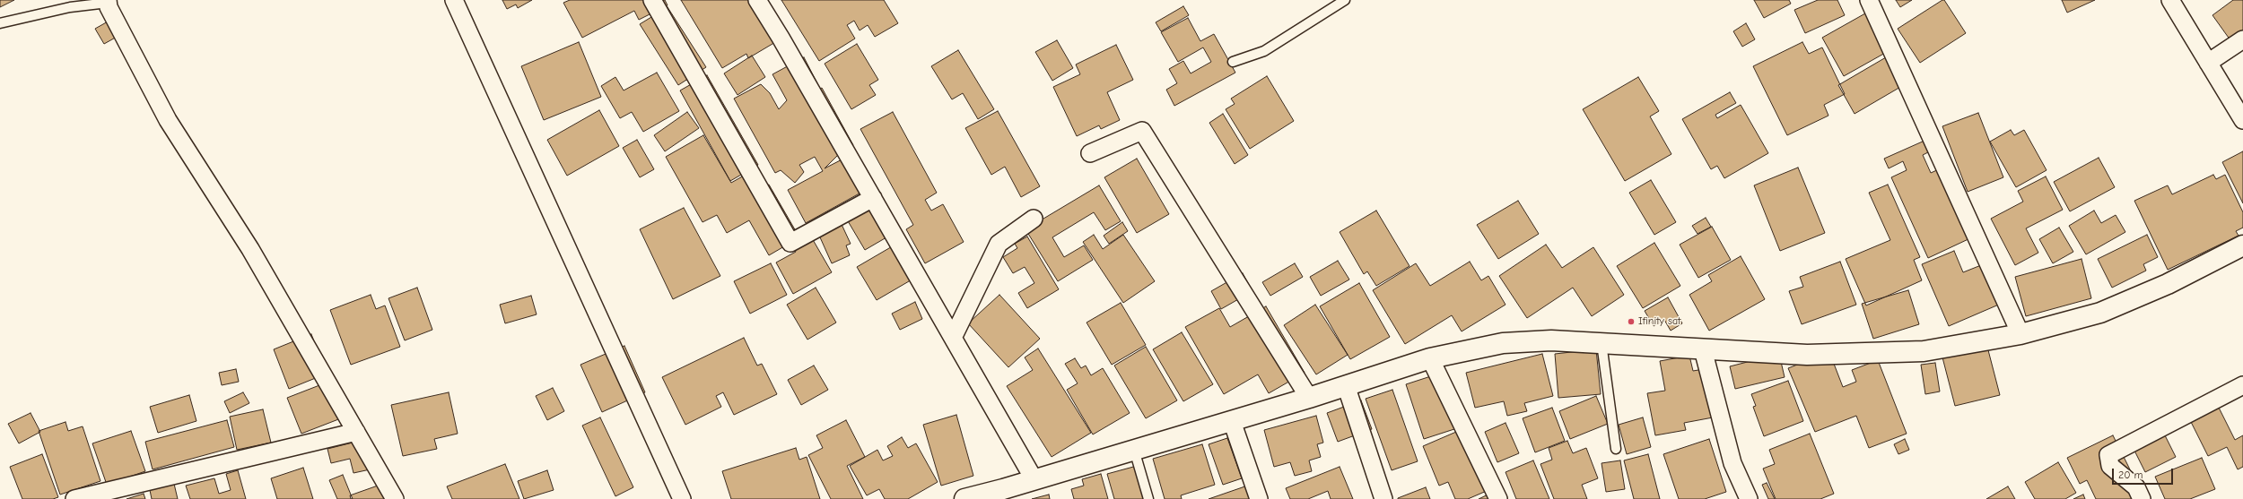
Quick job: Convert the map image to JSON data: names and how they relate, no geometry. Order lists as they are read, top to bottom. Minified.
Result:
{"places":["Ifinity sat"],"scale_bar":"20 m"}
